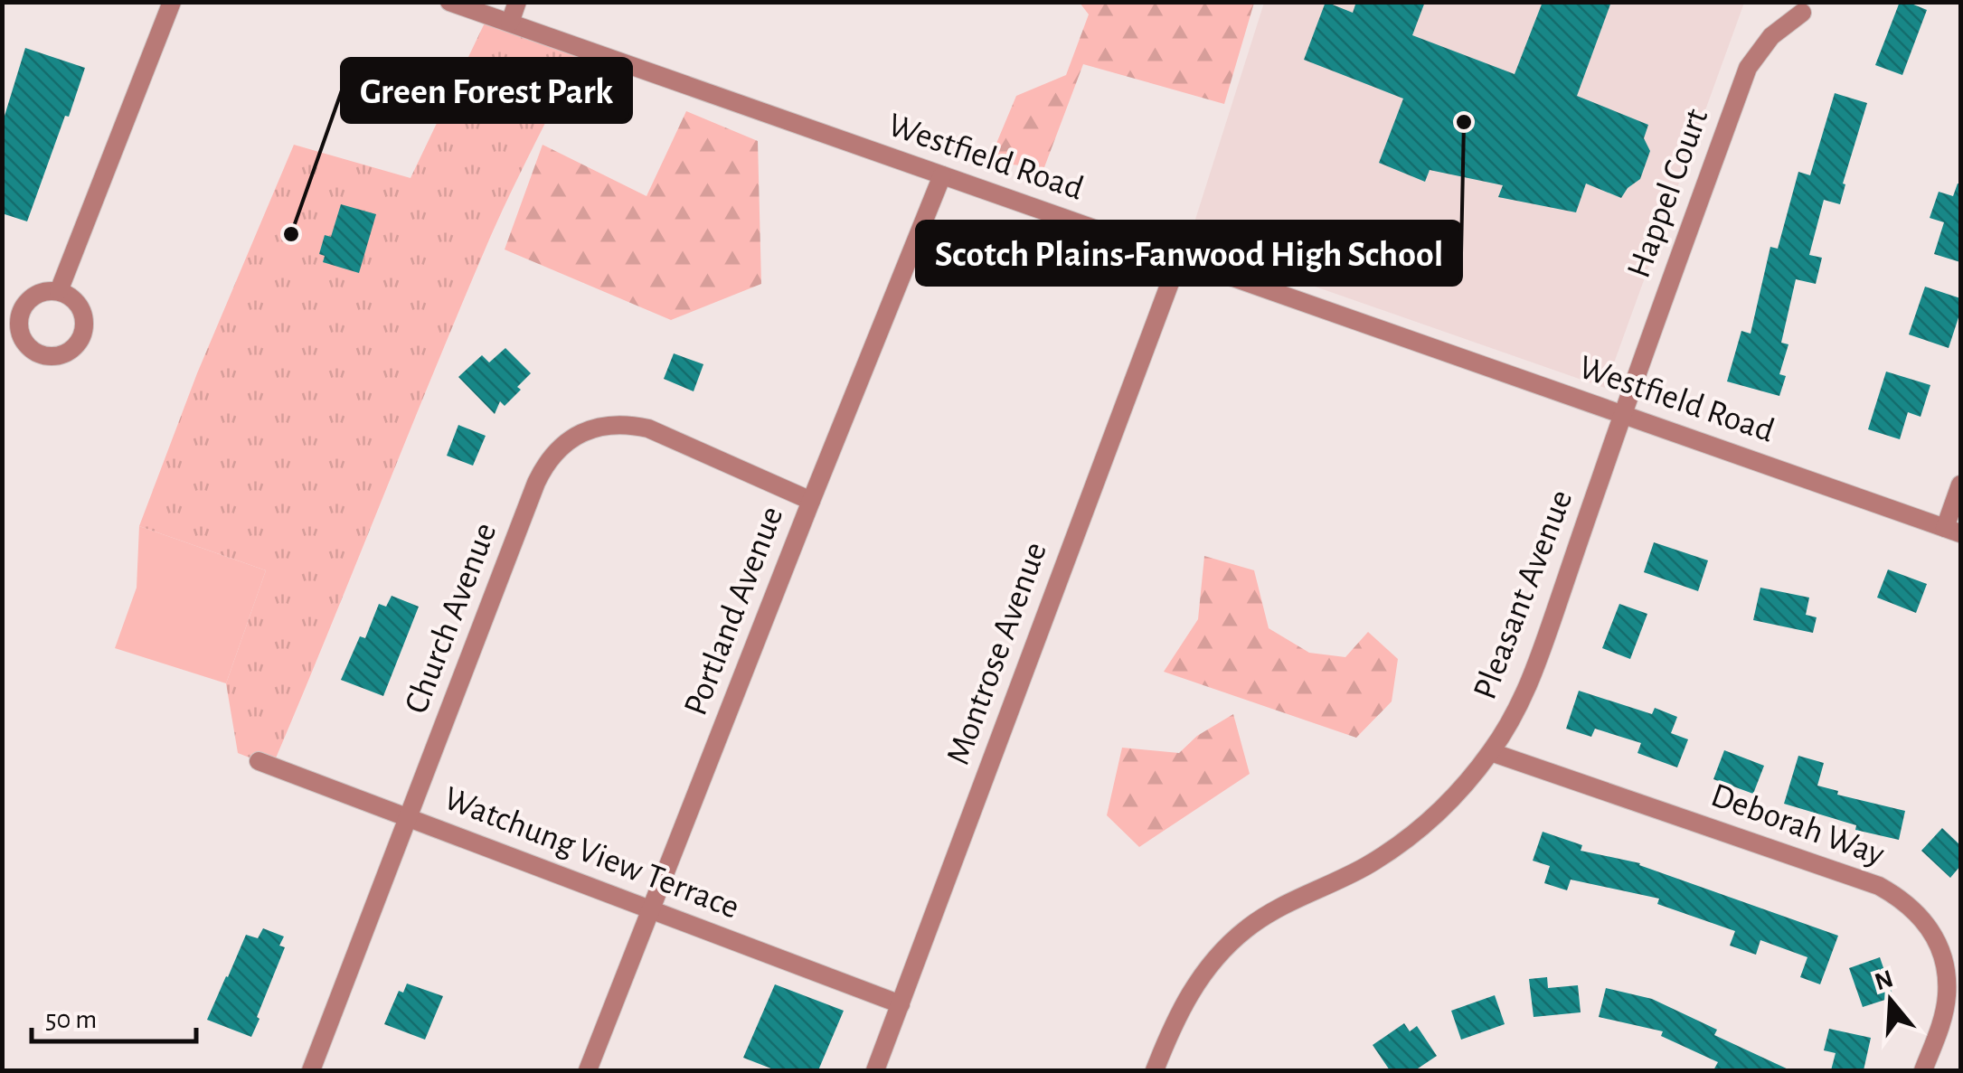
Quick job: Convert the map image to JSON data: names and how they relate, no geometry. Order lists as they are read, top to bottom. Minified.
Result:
{"streets":{"street":["Westfield Road","Happel Court","Pleasant Avenue","Portland Avenue","Church Avenue","Montrose Avenue","Deborah Way","Watchung View Terrace"]},"crossings":[["Westfield Road","Happel Court"],["Westfield Road","Pleasant Avenue"],["Westfield Road","Portland Avenue"],["Westfield Road","Montrose Avenue"],["Happel Court","Pleasant Avenue"],["Pleasant Avenue","Deborah Way"],["Portland Avenue","Church Avenue"],["Portland Avenue","Watchung View Terrace"],["Church Avenue","Watchung View Terrace"],["Montrose Avenue","Watchung View Terrace"]],"places":["Scotch Plains-Fanwood High School","Green Forest Park"],"scale_bar":"50 m","north":"top"}
